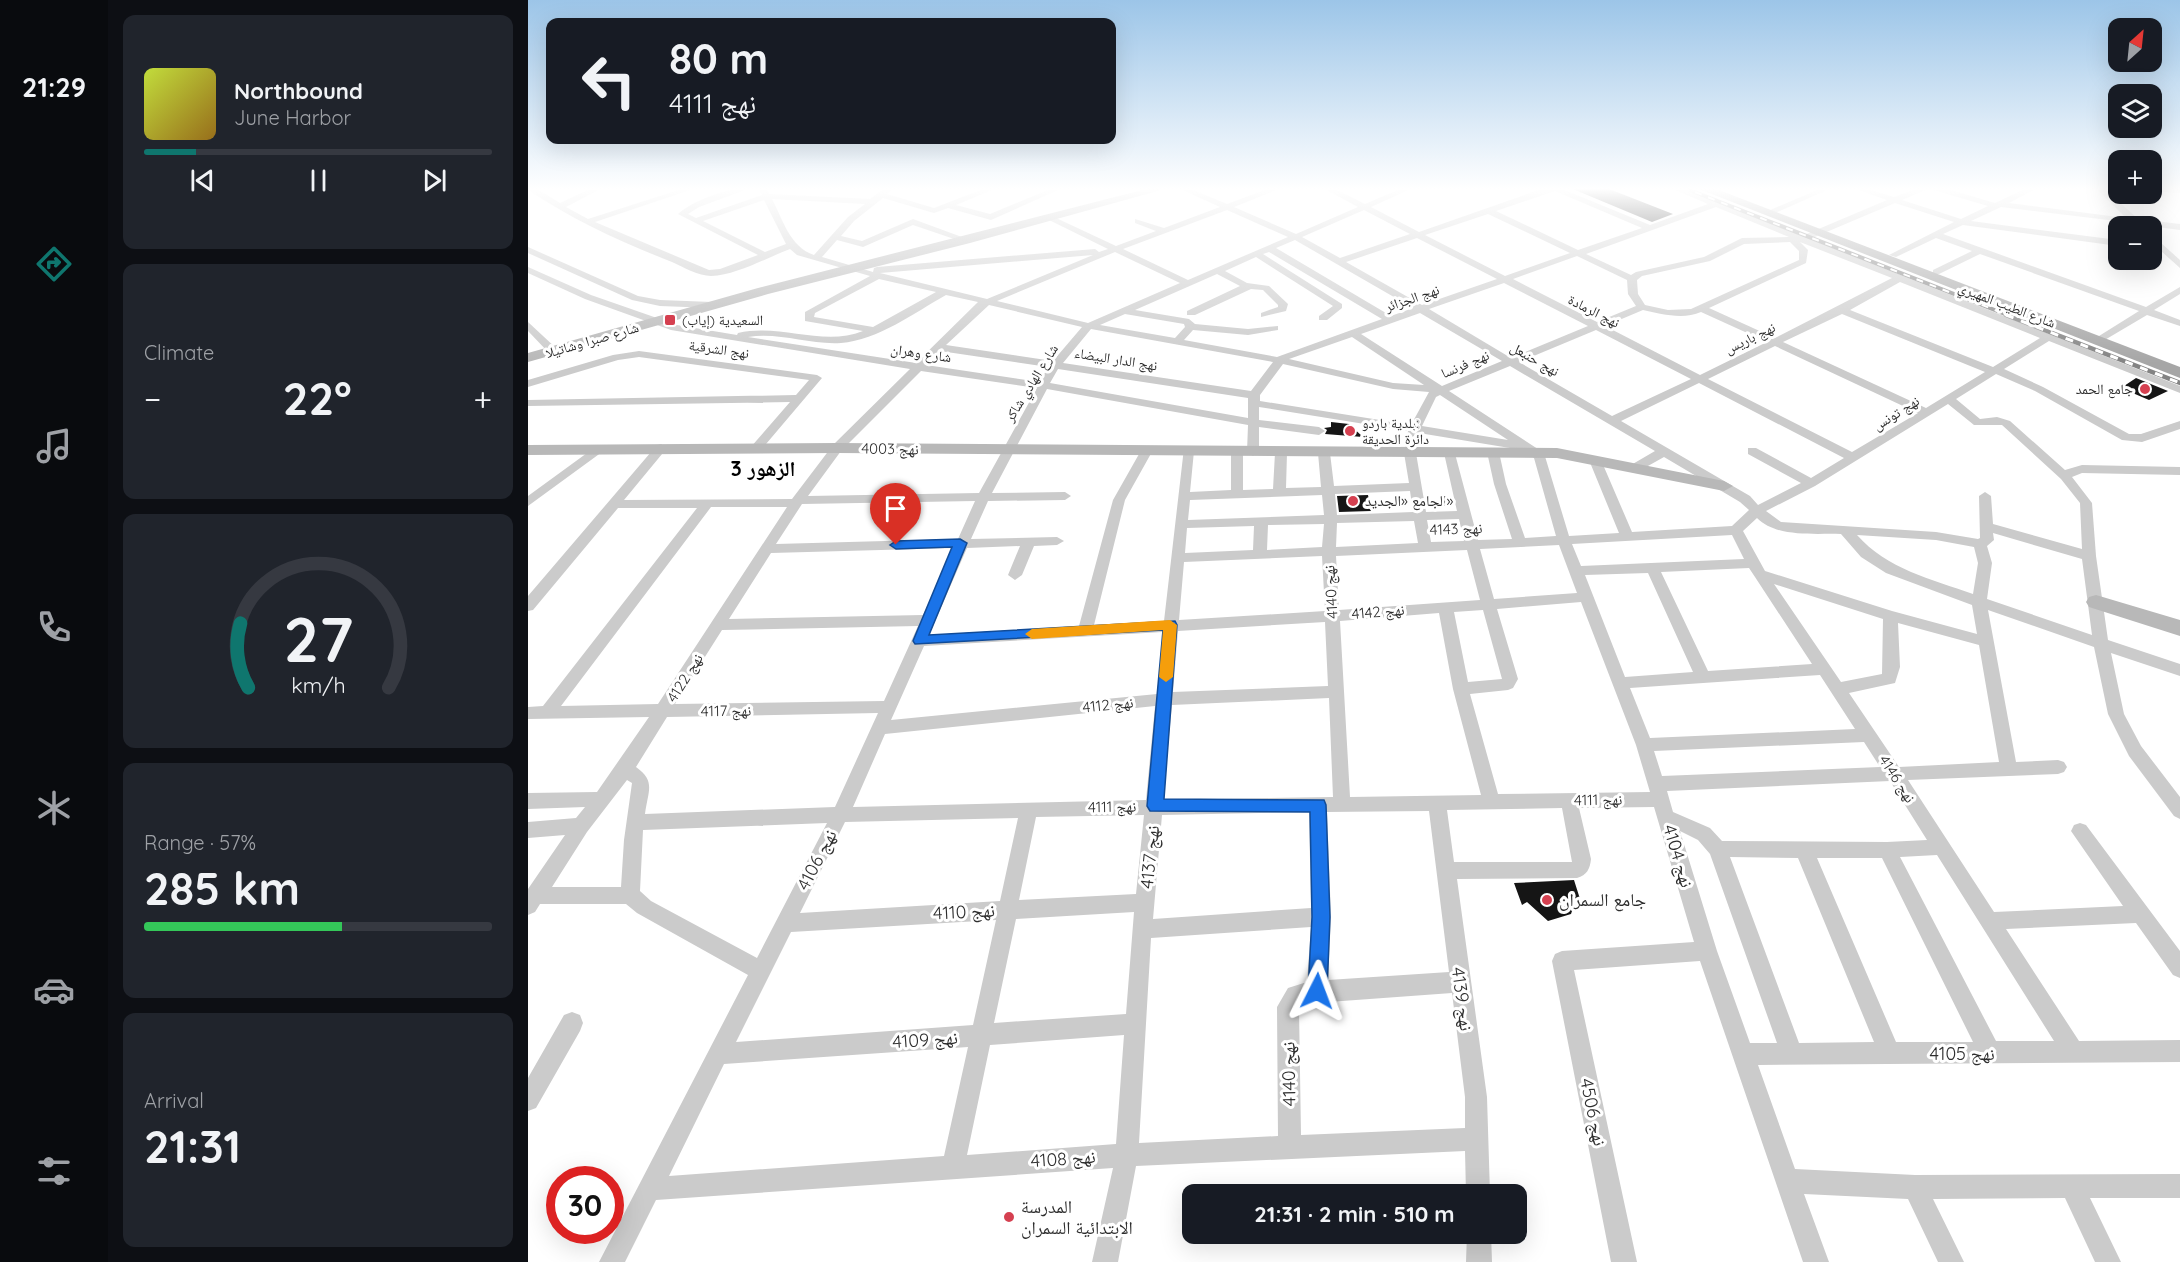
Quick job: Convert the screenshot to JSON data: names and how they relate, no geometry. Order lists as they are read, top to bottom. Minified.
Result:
{"streets":{"main road":["شارع الطيب المهيري"],"street":["نهج الجزائر","نهج الرمادة","نهج باريس","شارع صبرا وشاتيلا","نهج الشرقية","شارع وهران","نهج الدار البيضاء","نهج حنبعل","نهج فرنسا","شارع الهادي شاكر","نهج تونس","نهج 4003","نهج 4143","نهج 4140","نهج 4142","نهج 4122","نهج 4112","نهج 4117","نهج 4146","نهج 4111","نهج 4104","نهج 4137","نهج 4106","نهج 4110","نهج 4139","نهج 4109","نهج 4105","نهج 4506","نهج 4108"]},"crossings":[["نهج الجزائر","نهج الرمادة"],["نهج الجزائر","نهج حنبعل"],["نهج الرمادة","نهج باريس"],["نهج الرمادة","نهج فرنسا"],["نهج الرمادة","نهج تونس"],["نهج باريس","نهج حنبعل"],["شارع صبرا وشاتيلا","شارع وهران"],["نهج الشرقية","نهج 4003"],["شارع وهران","شارع الهادي شاكر"],["شارع وهران","نهج 4122"],["نهج الدار البيضاء","شارع الهادي شاكر"],["نهج الدار البيضاء","نهج 4003"],["نهج الدار البيضاء","نهج 4122"],["نهج الدار البيضاء","نهج 4104"],["نهج حنبعل","نهج فرنسا"],["نهج حنبعل","نهج تونس"],["نهج حنبعل","نهج 4003"],["شارع الهادي شاكر","نهج 4003"],["شارع الهادي شاكر","نهج 4106"],["نهج 4003","نهج 4140"],["نهج 4003","نهج 4122"],["نهج 4003","نهج 4104"],["نهج 4003","نهج 4137"],["نهج 4003","نهج 4106"],["نهج 4143","نهج 4140"],["نهج 4143","نهج 4146"],["نهج 4143","نهج 4104"],["نهج 4143","نهج 4137"],["نهج 4140","نهج 4142"],["نهج 4140","نهج 4112"],["نهج 4140","نهج 4111"],["نهج 4140","نهج 4139"],["نهج 4140","نهج 4108"],["نهج 4142","نهج 4104"],["نهج 4142","نهج 4137"],["نهج 4142","نهج 4106"],["نهج 4122","نهج 4117"],["نهج 4112","نهج 4137"],["نهج 4112","نهج 4106"],["نهج 4117","نهج 4106"],["نهج 4146","نهج 4111"],["نهج 4146","نهج 4105"],["نهج 4111","نهج 4104"],["نهج 4111","نهج 4137"],["نهج 4111","نهج 4106"],["نهج 4111","نهج 4139"],["نهج 4104","نهج 4105"],["نهج 4104","نهج 4506"],["نهج 4137","نهج 4110"],["نهج 4137","نهج 4109"],["نهج 4137","نهج 4108"],["نهج 4106","نهج 4110"],["نهج 4106","نهج 4109"],["نهج 4106","نهج 4108"],["نهج 4139","نهج 4108"]],"districts":["الزهور 3"],"places":{"transit":["السعيدية (إياب)"],"other":["جامع الحمد","بلدية باردو: دائرة الحديقة","الجامع «الجديد»","جامع السمران","المدرسة الابتدائية السمران"]},"north":"top right","page":{"tabs":"21:29","map_buttons":["+","−"],"turn":["80 m","نهج 4111"],"song":["Northbound","June Harbor"],"tile":["Climate",["Range · 57%","285 km"],["Arrival","21:31"]],"heat":["−","22°","+"],"limit":"30","trip":"21:31 · 2 min · 510 m","gauge":["27","km/h"]}}
